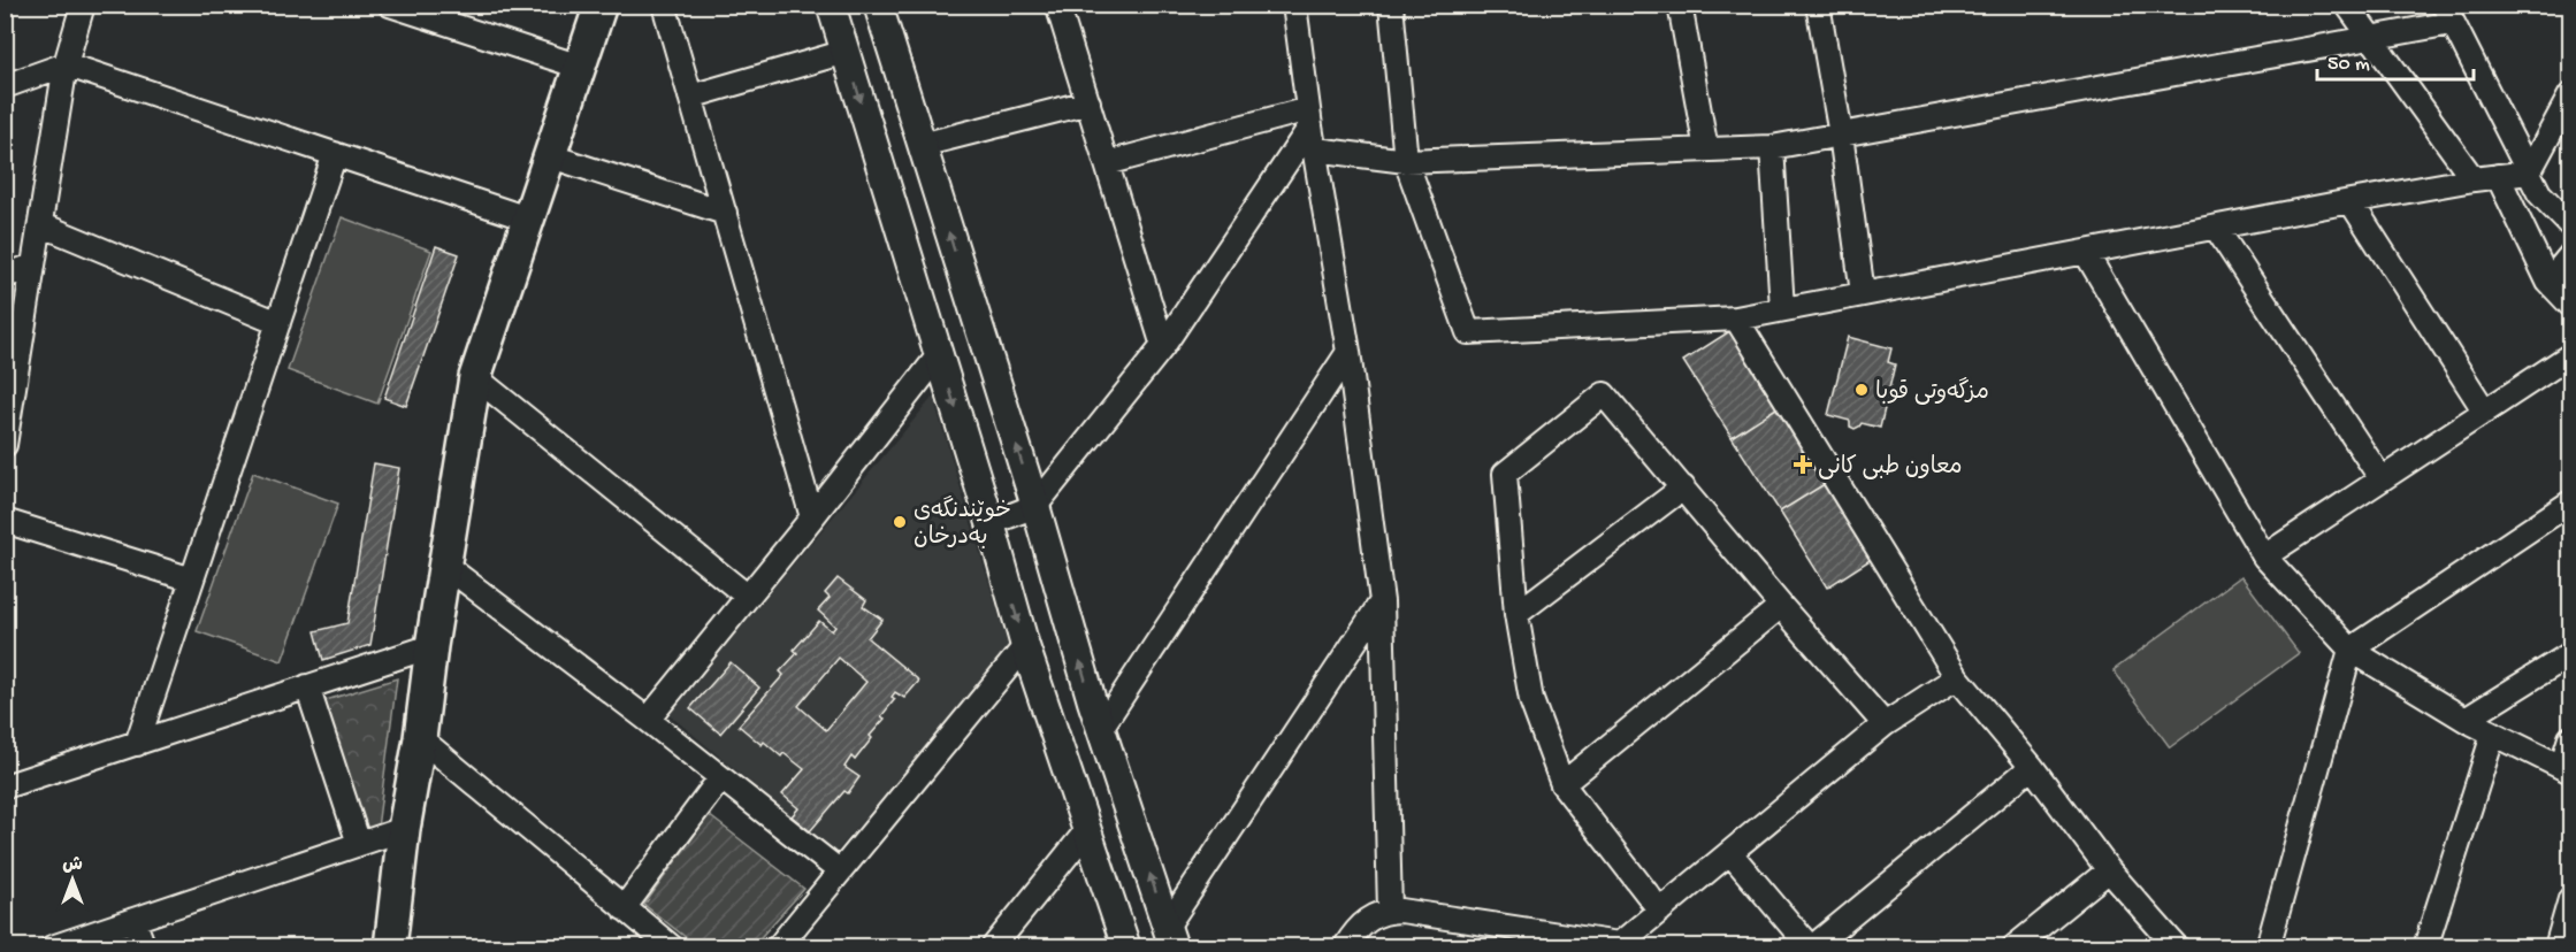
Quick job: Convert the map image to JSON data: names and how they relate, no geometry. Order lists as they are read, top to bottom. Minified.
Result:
{"places":{"other":["مزگەوتی قوبا","خوێندنگەی بەدرخان"],"health":["معاون طبی کانی"]},"scale_bar":"50 m","north":"top"}
